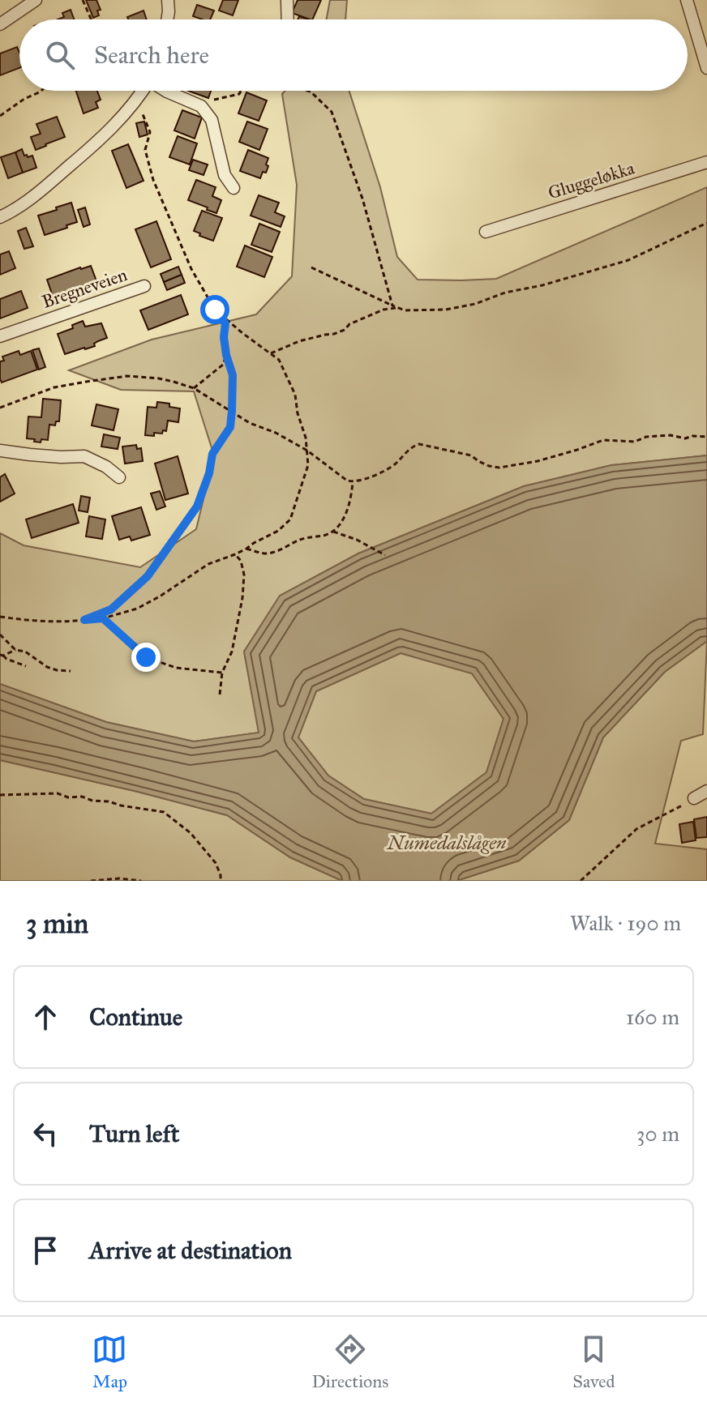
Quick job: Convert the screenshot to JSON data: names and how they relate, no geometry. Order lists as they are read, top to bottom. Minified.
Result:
{"streets":{"street":["Gluggeløkka","Bregneveien"]},"water":["Numedalslågen"],"page":{"search":"Search here","heading":["3 min","Walk · 190 m"],"list":[["Continue","160 m"],["Turn left","30 m"],"Arrive at destination"],"nav":["Map","Directions","Saved"]}}
